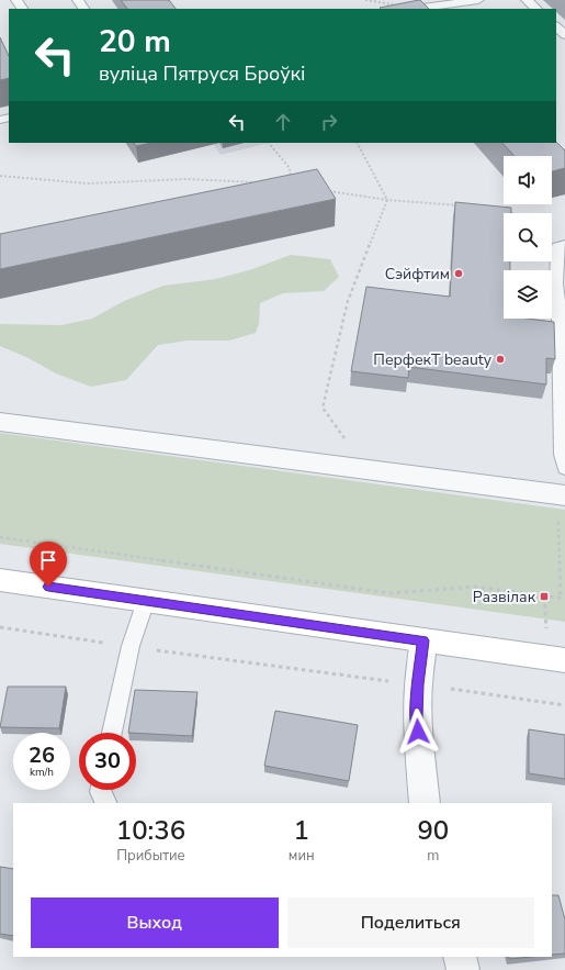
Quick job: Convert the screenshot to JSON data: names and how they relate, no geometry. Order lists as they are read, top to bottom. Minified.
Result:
{"places":{"other":["Сэйфтим","ПерфекТ beauty"],"transit":["Развілак"]},"page":{"turn":["20 m","вуліца Пятруся Броўкі"],"speed":"26 km/h","limit":"30","eta":["10:36","Прибытие","1","мин","90","m"],"buttons":["Выход","Поделиться"]}}
